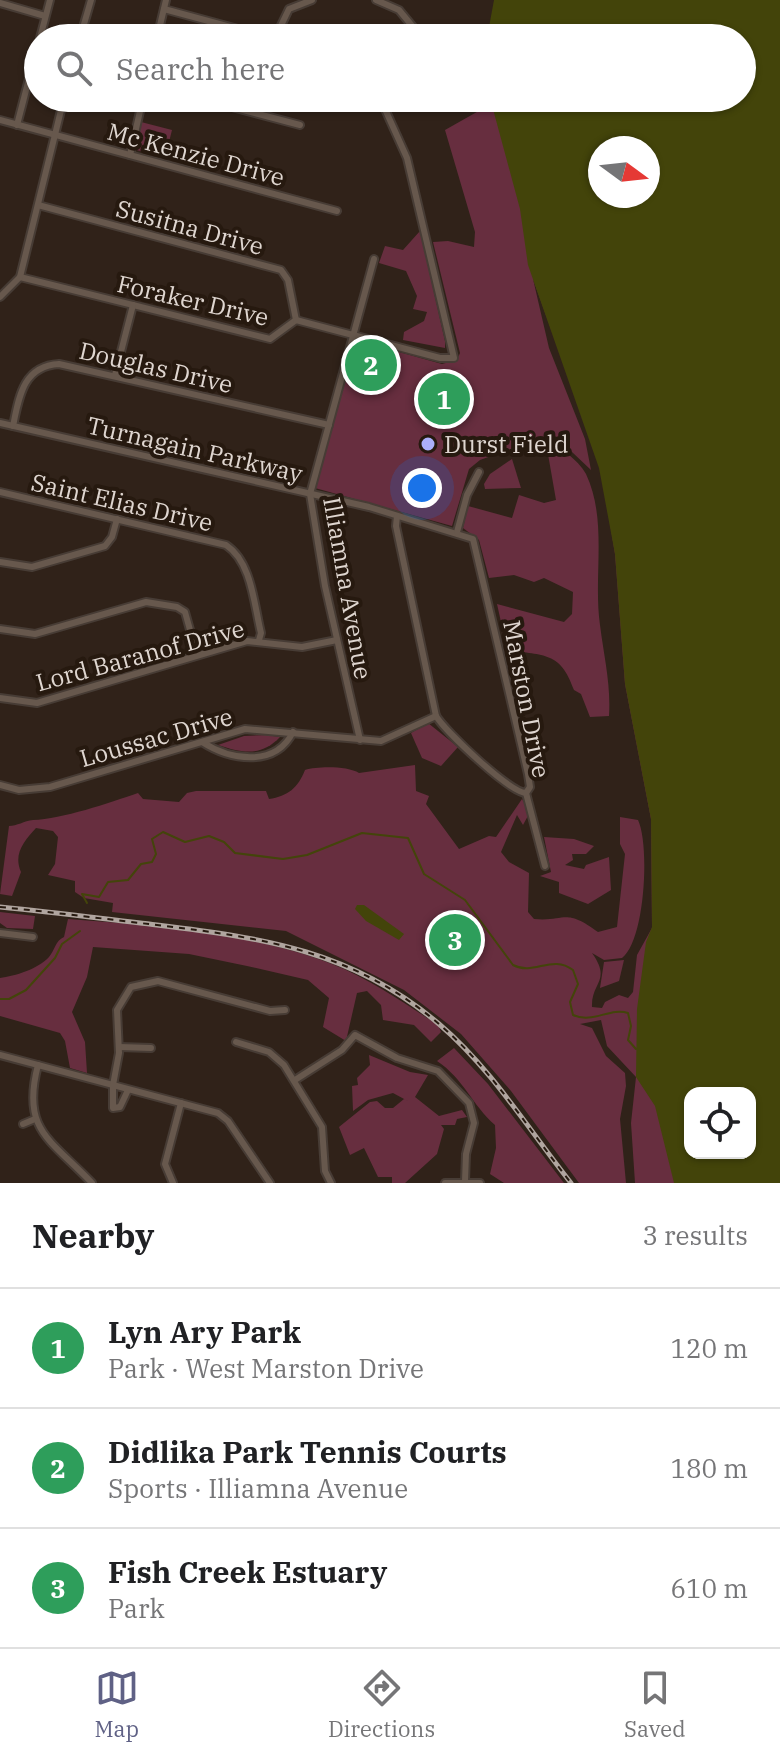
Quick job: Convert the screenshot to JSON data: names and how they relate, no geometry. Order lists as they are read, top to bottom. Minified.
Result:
{"streets":{"street":["Mc Kenzie Drive","Susitna Drive","Foraker Drive","Douglas Drive","Turnagain Parkway","Saint Elias Drive","Illiamna Avenue","Lord Baranof Drive","Marston Drive","Loussac Drive"]},"crossings":[["Susitna Drive","Foraker Drive"],["Foraker Drive","Illiamna Avenue"],["Douglas Drive","Turnagain Parkway"],["Douglas Drive","Illiamna Avenue"],["Turnagain Parkway","Illiamna Avenue"],["Turnagain Parkway","Marston Drive"],["Saint Elias Drive","Lord Baranof Drive"],["Illiamna Avenue","Lord Baranof Drive"],["Illiamna Avenue","Loussac Drive"]],"places":["Durst Field"],"north":"right","page":{"search":"Search here","pins":["2","1","3"],"heading":["Nearby","3 results"],"list":[{"mark":"1","name":"Lyn Ary Park","note":"Park · West Marston Drive","value":"120 m"},{"mark":"2","name":"Didlika Park Tennis Courts","note":"Sports · Illiamna Avenue","value":"180 m"},{"mark":"3","name":"Fish Creek Estuary","note":"Park","value":"610 m"}],"nav":["Map","Directions","Saved"]}}
